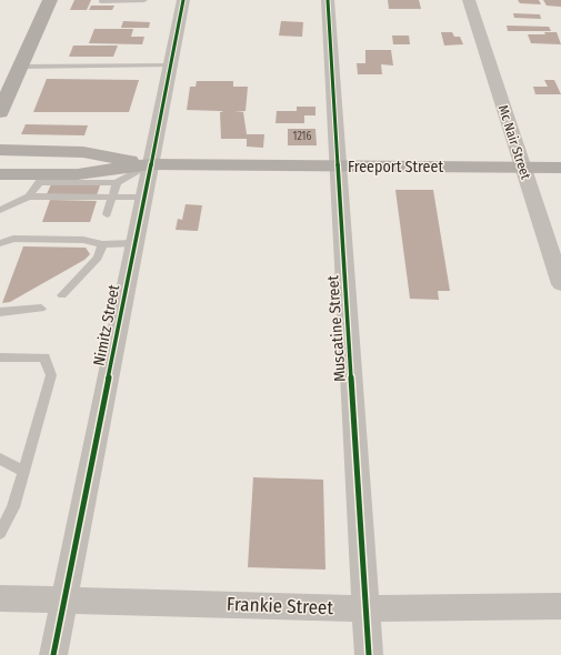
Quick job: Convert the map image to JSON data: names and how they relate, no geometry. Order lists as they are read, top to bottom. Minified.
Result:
{"streets":{"main road":["Freeport Street"],"street":["Mc Nair Street","Nimitz Street","Muscatine Street","Frankie Street"]},"crossings":[["Mc Nair Street","Freeport Street"],["Freeport Street","Nimitz Street"],["Freeport Street","Muscatine Street"],["Nimitz Street","Frankie Street"],["Muscatine Street","Frankie Street"]],"house_numbers":["1216"]}
